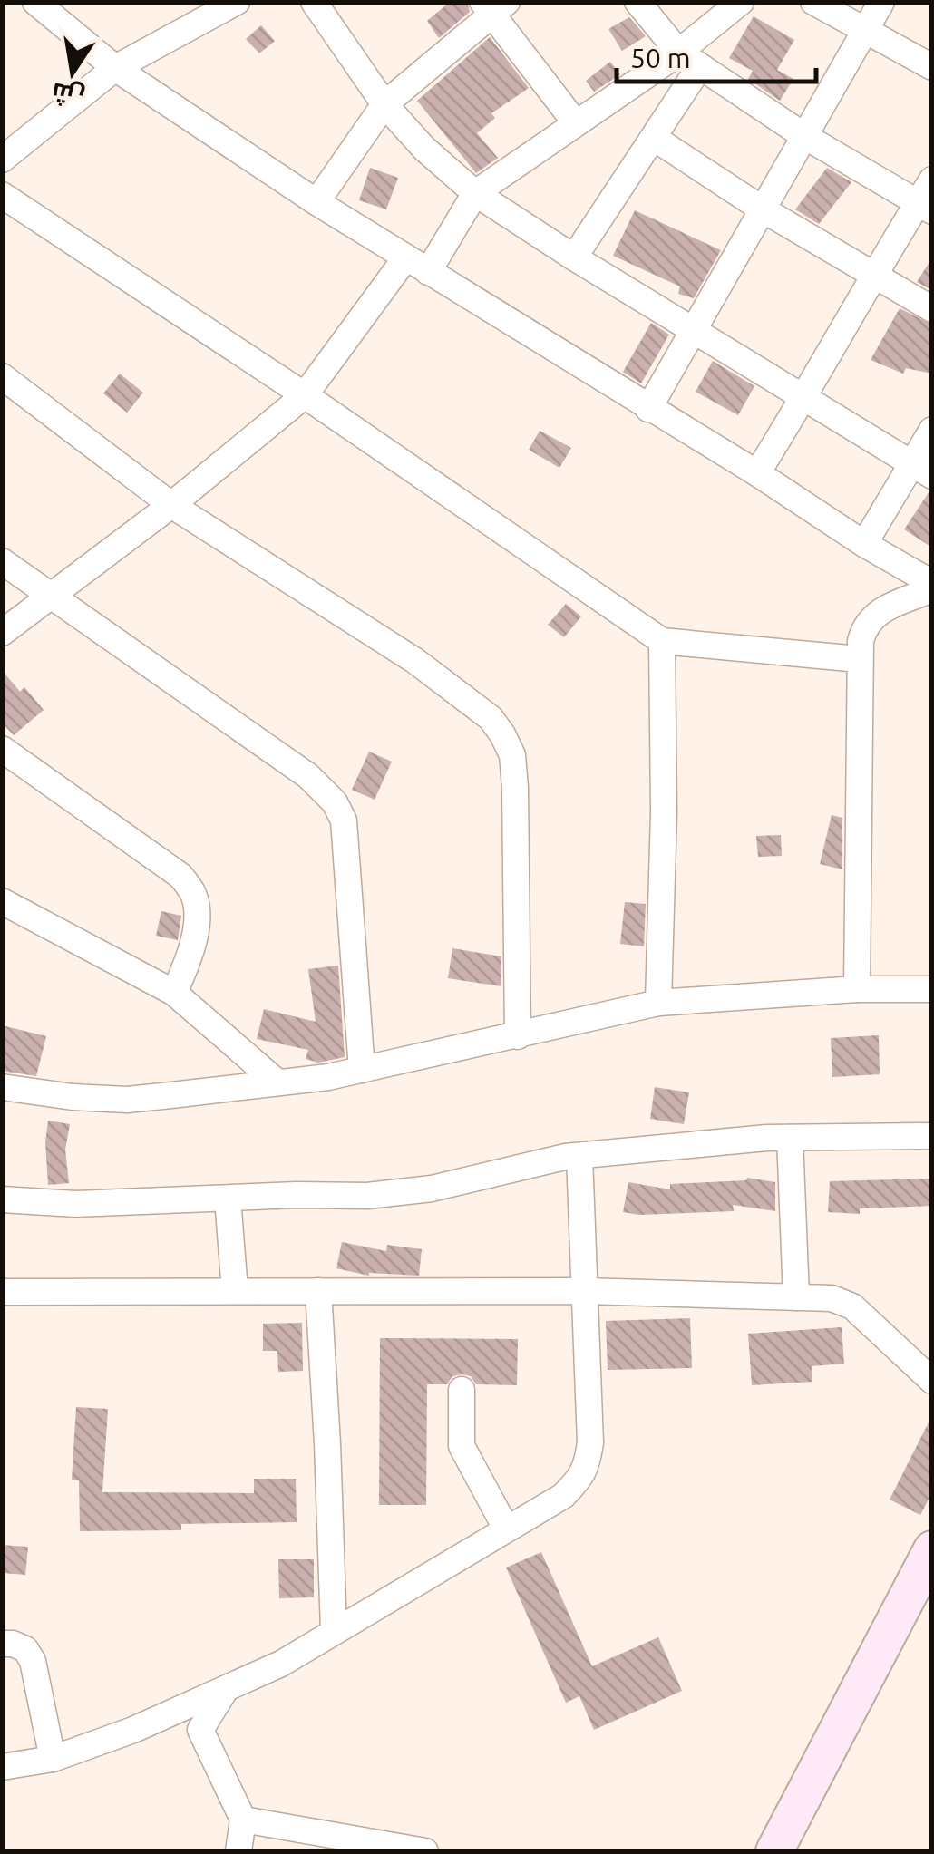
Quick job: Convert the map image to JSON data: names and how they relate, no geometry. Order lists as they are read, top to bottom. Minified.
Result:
{"scale_bar":"50 m","north":"bottom"}
